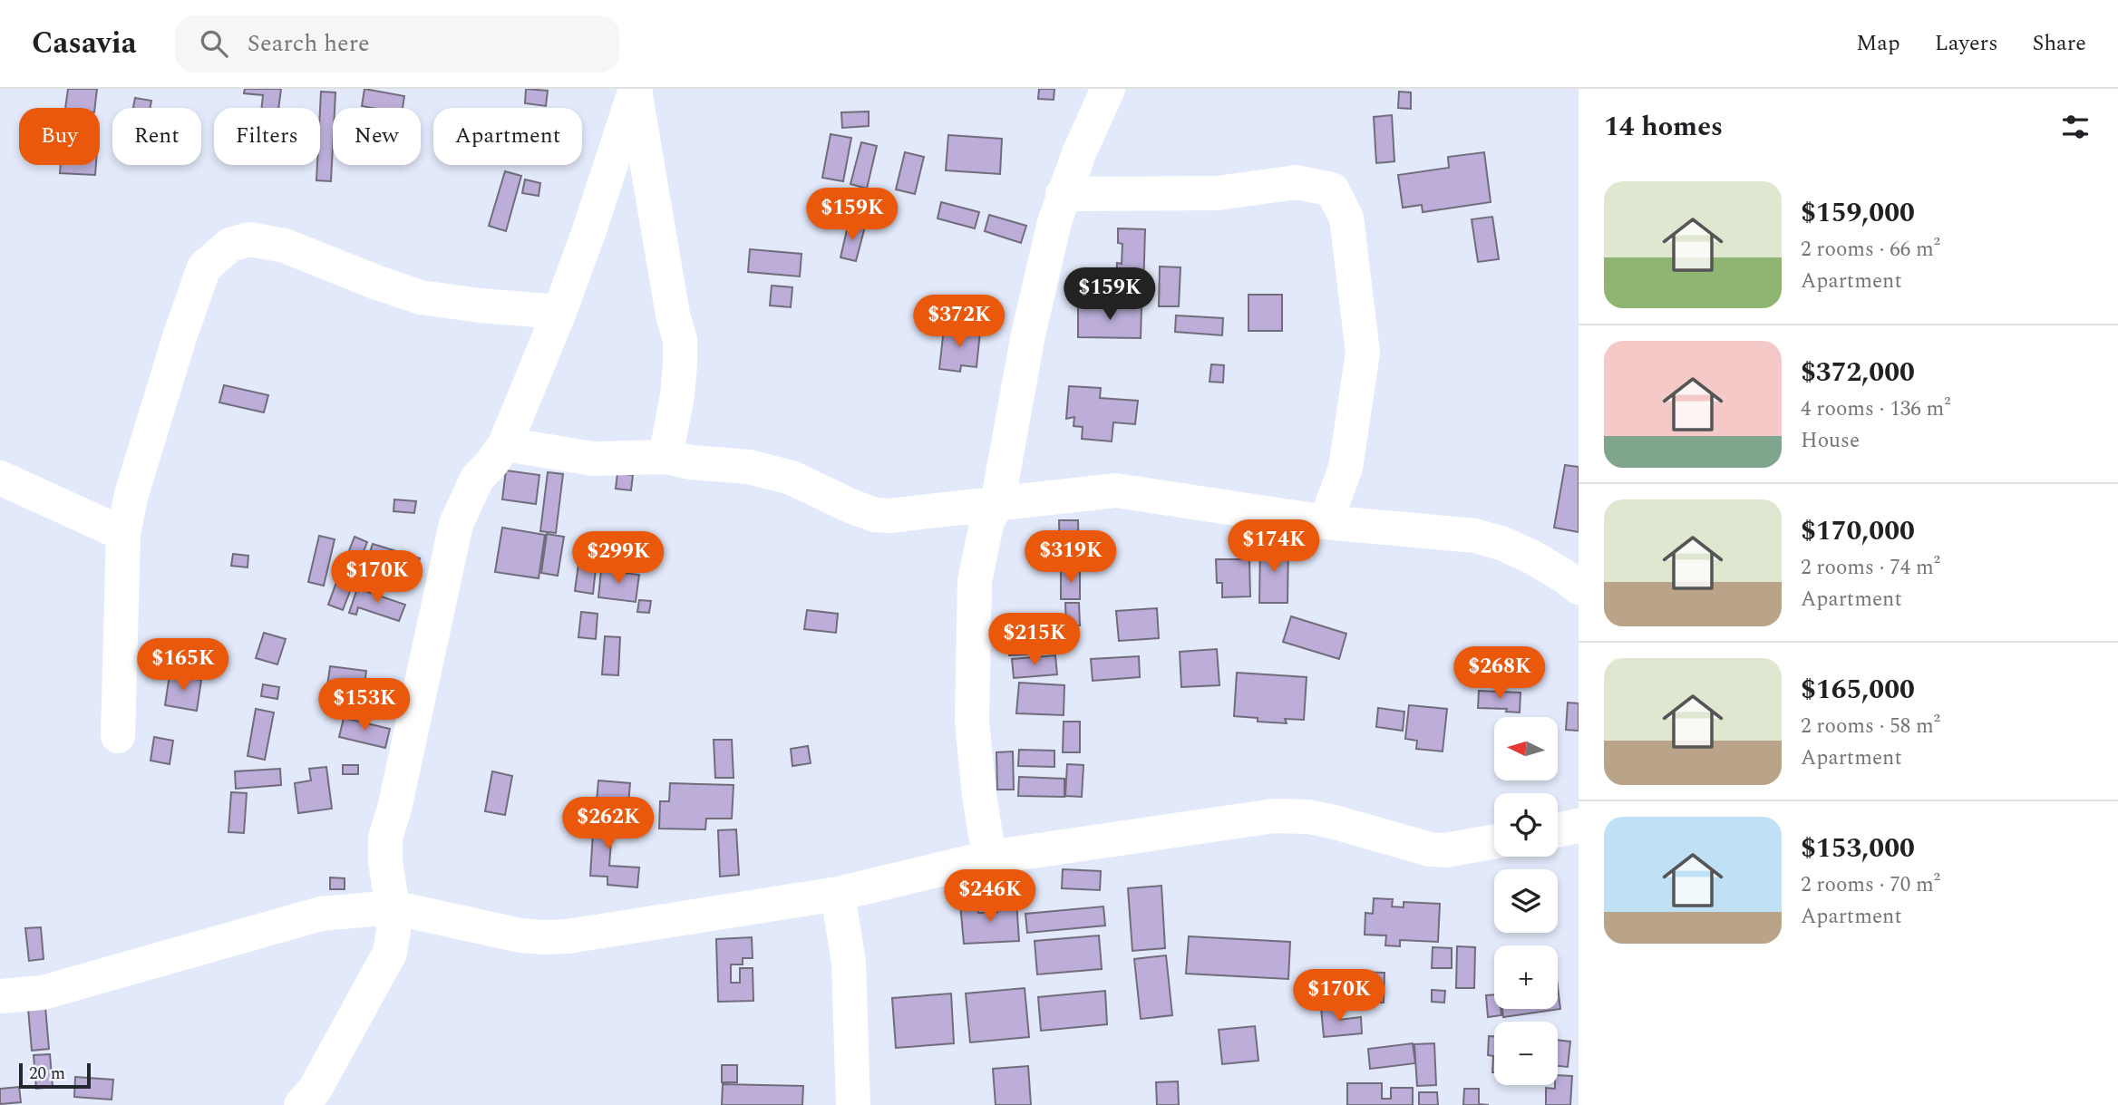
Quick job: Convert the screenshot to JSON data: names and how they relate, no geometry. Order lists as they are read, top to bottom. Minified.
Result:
{"scale_bar":"20 m","north":"left","page":{"header":"Casavia","search":"Search here","nav":["Map","Layers","Share"],"heading":"14 homes","chip":["Buy","Rent","Filters","New","Apartment"],"list":[{"name":"$159,000","note":"2 rooms · 66 m² · Apartment"},{"name":"$372,000","note":"4 rooms · 136 m² · House"},{"name":"$170,000","note":"2 rooms · 74 m² · Apartment"},{"name":"$165,000","note":"2 rooms · 58 m² · Apartment"},{"name":"$153,000","note":"2 rooms · 70 m² · Apartment"}],"price":["$159K","$159K","$372K","$174K","$319K","$299K","$170K","$215K","$165K","$268K","$153K","$262K","$246K","$170K"],"map_buttons":["+","−"],"scale":"20 m"}}
